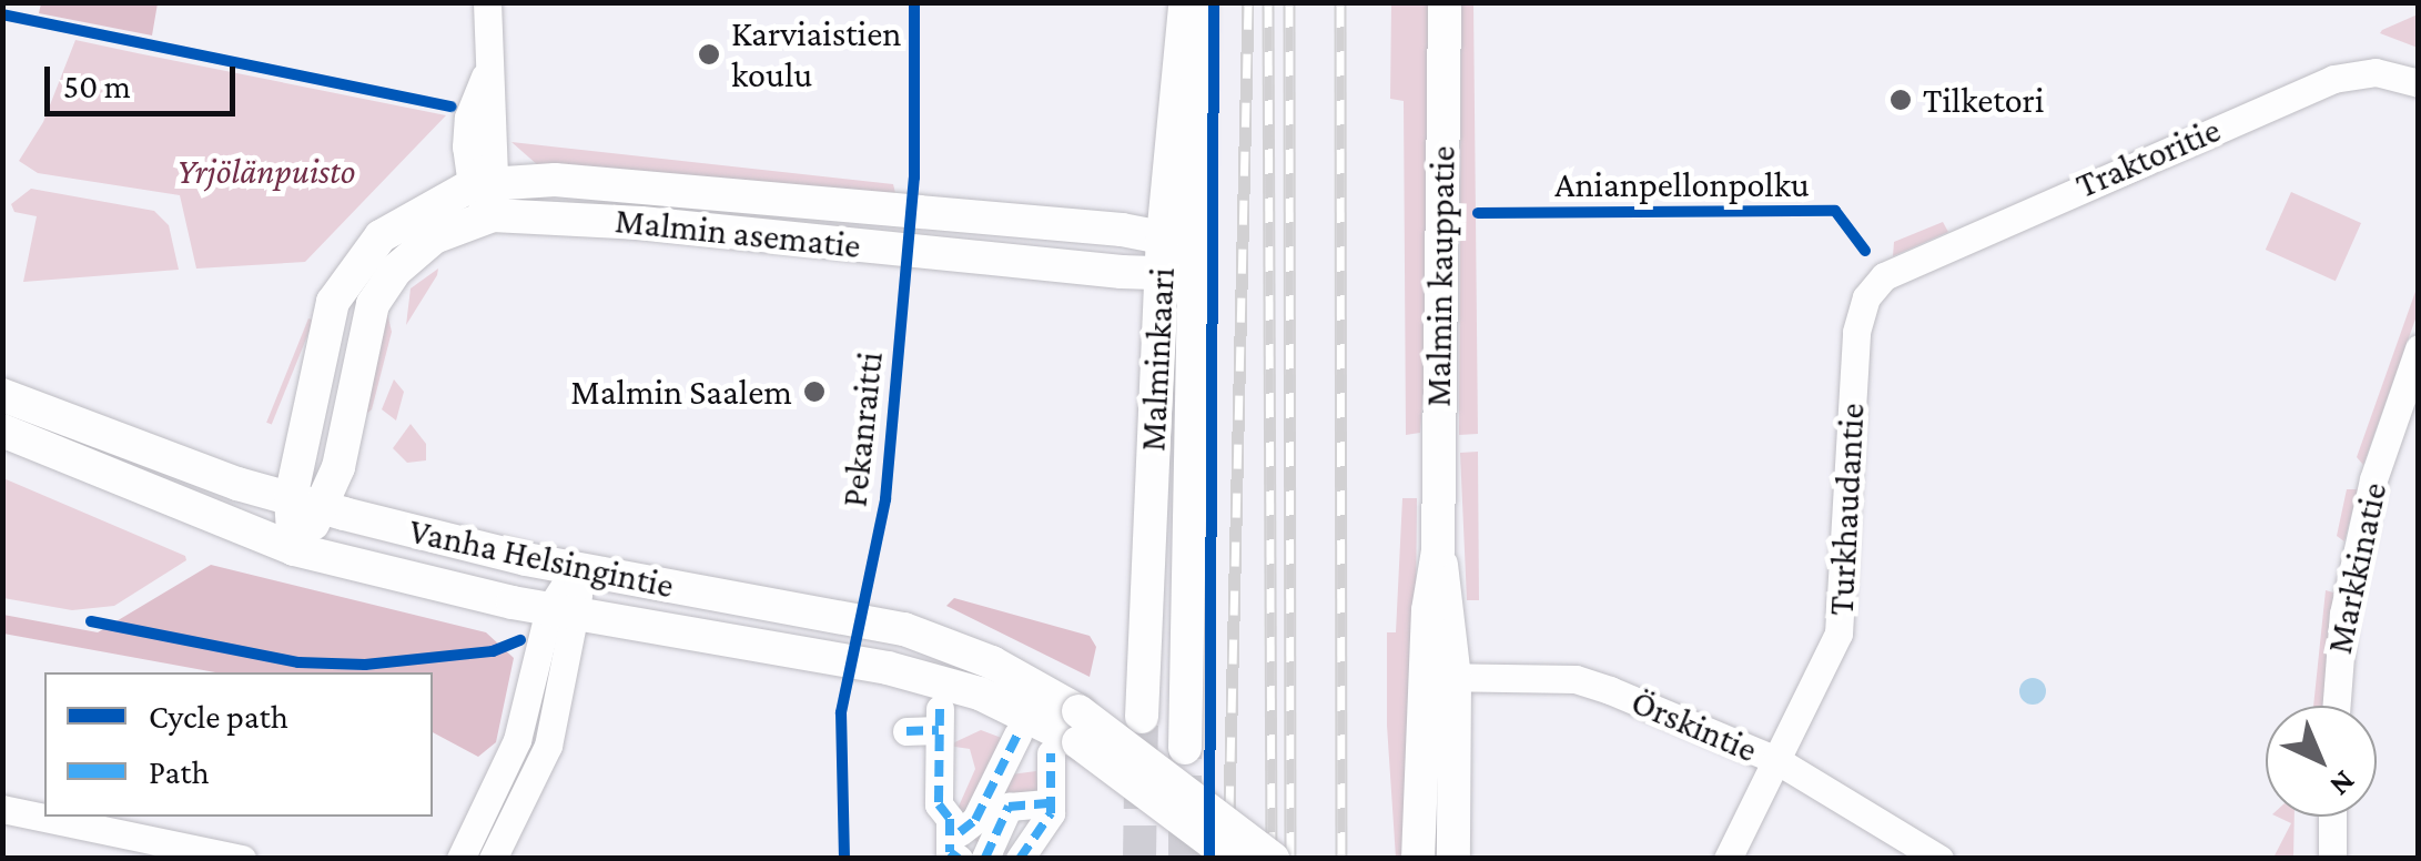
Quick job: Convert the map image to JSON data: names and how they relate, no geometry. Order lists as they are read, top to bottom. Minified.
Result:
{"streets":{"main road":["Malmin asematie","Malmin kauppatie","Malminkaari","Vanha Helsingintie"],"street":["Traktoritie","Turkhaudantie","Markkinatie","Örskintie"],"cycle path":["Anianpellonpolku","Pekanraitti"]},"crossings":[["Traktoritie","Turkhaudantie"],["Malmin asematie","Malminkaari"],["Malmin asematie","Vanha Helsingintie"],["Malmin kauppatie","Örskintie"],["Turkhaudantie","Örskintie"]],"parks":["Yrjölänpuisto"],"places":["Karviaistien koulu","Tilketori","Malmin Saalem"],"legend":["Cycle path","Path"],"scale_bar":"50 m","north":"bottom right"}
